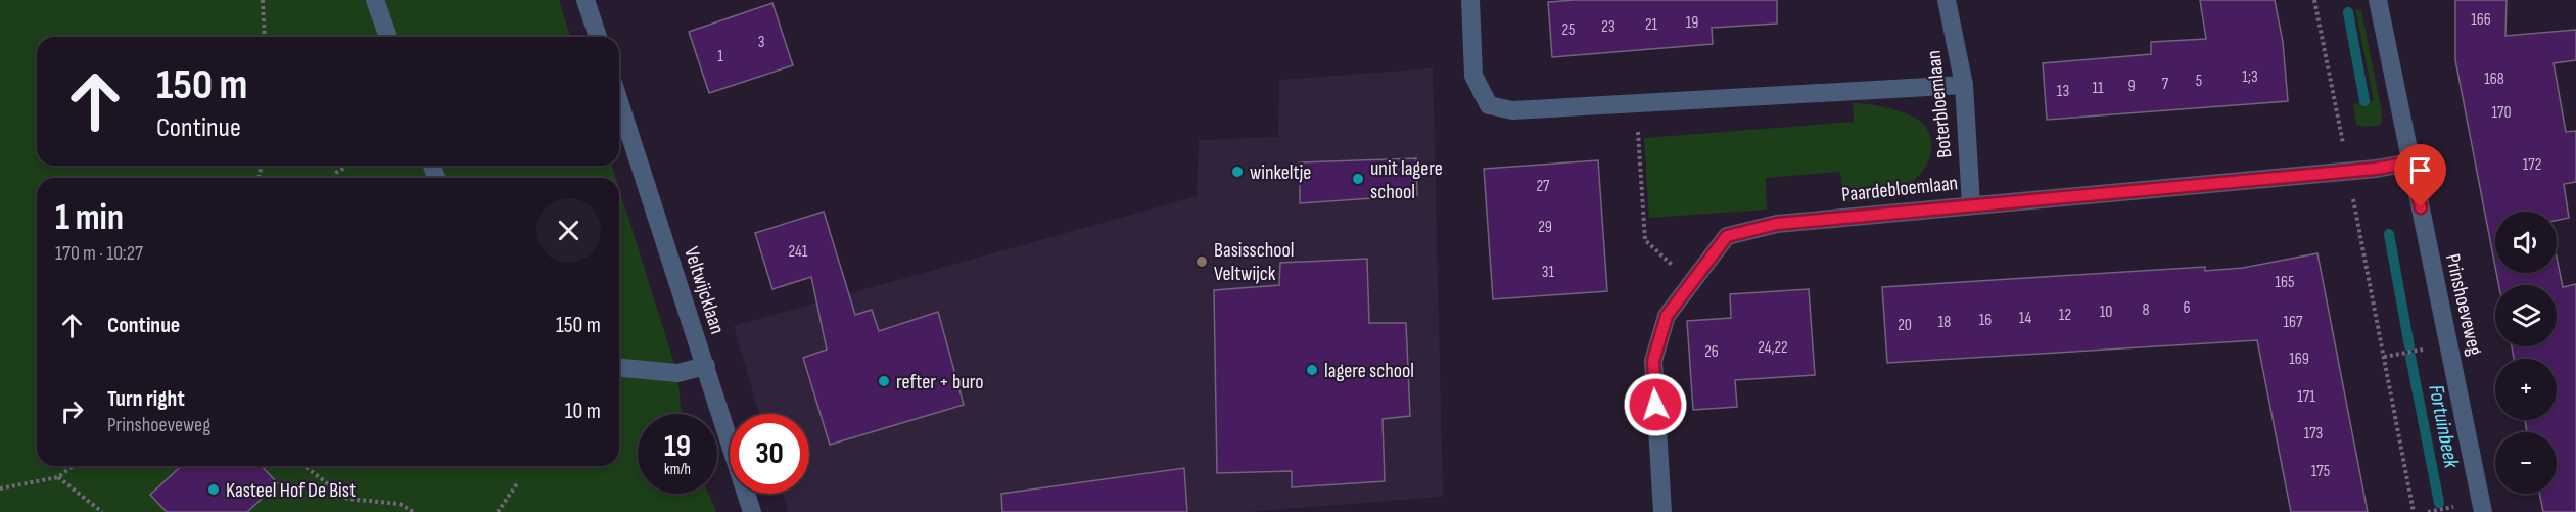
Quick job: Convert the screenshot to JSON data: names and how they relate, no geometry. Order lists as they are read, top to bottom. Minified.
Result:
{"streets":{"street":["Boterbloemlaan","Paardebloemlaan","Veltwijcklaan","Prinshoeveweg"]},"crossings":[["Boterbloemlaan","Paardebloemlaan"],["Paardebloemlaan","Prinshoeveweg"]],"water":["Fortuinbeek"],"places":["winkeltje","unit lagere school","Basisschool Veltwijck","lagere school","refter + buro","Kasteel Hof De Bist"],"house_numbers":["166","19","21","23","25","3","1","1;3","168","5","7","9","11","13","170","172","27","29","241","31","165","6","8","10","12","14","16","18","167","20","24,22","26","169","171","173","175"],"page":{"turn":["150 m","Continue"],"heading":["1 min","170 m · 10:27"],"map_buttons":["+","−"],"list":[{"name":"Continue","value":"150 m"},{"name":"Turn right","note":"Prinshoeveweg","value":"10 m"}],"speed":"19 km/h","limit":"30"}}
